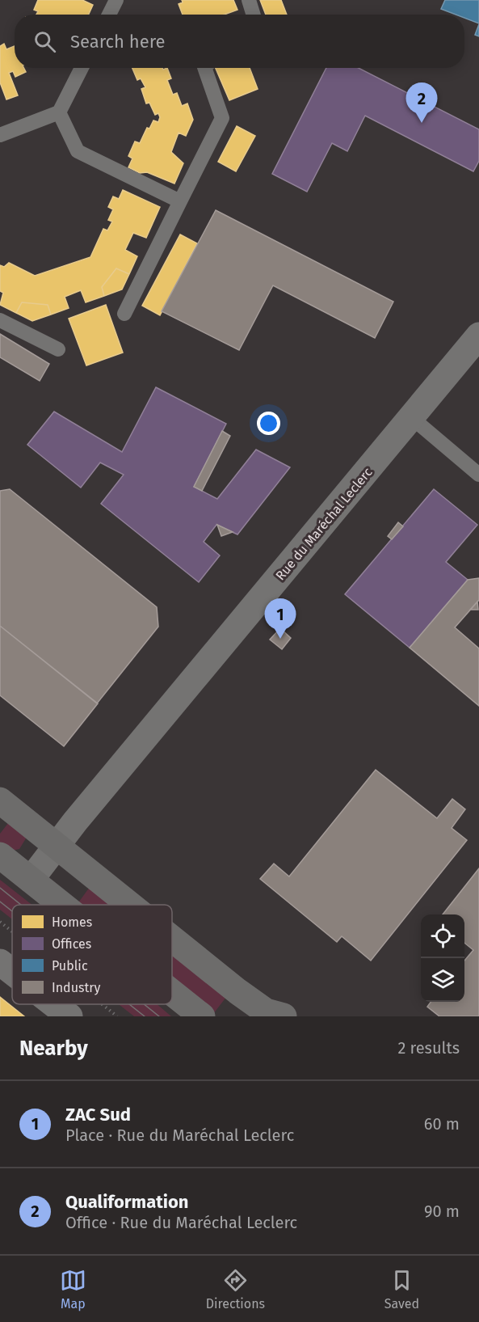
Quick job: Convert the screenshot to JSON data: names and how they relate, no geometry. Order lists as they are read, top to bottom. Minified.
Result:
{"streets":{"street":["Rue du Maréchal Leclerc"]},"legend":["Homes","Offices","Public","Industry"],"page":{"search":"Search here","pins":["2","1"],"heading":["Nearby","2 results"],"list":[{"mark":"1","name":"ZAC Sud","note":"Place · Rue du Maréchal Leclerc","value":"60 m"},{"mark":"2","name":"Qualiformation","note":"Office · Rue du Maréchal Leclerc","value":"90 m"}],"nav":["Map","Directions","Saved"]}}
